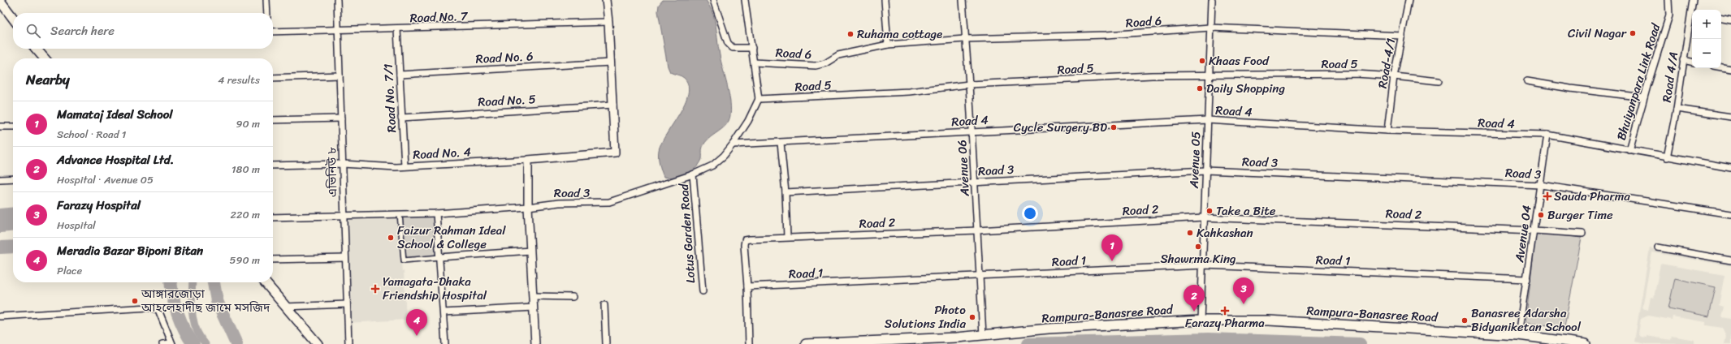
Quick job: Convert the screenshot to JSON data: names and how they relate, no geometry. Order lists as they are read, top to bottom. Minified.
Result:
{"streets":{"main road":["Rampura-Banasree Road"],"street":["Road No. 7","Road 6","Road No. 6","Road-4/1","Road 5","Road 4/A","Bhuiyanpara Link Road","Road No. 7/1","Road No. 5","Road 4","Road No. 4","Avenue 05","Road 3","Avenue 06","এভিনিউ ৮","Road 2","Lotus Garden Road","Avenue 04","Road 1"]},"crossings":[["Road No. 7","Road No. 7/1"],["Road No. 7","এভিনিউ ৮"],["Road 6","Road-4/1"],["Road 6","Avenue 05"],["Road 6","Avenue 06"],["Road No. 6","Road No. 7/1"],["Road-4/1","Road 5"],["Road-4/1","Road 4"],["Road 5","Avenue 05"],["Road 5","Road 3"],["Road 5","Avenue 06"],["Road 4/A","Road 4"],["Bhuiyanpara Link Road","Road 4"],["Road No. 7/1","Road No. 5"],["Road No. 7/1","Road No. 4"],["Road No. 5","Road No. 4"],["Road 4","Avenue 05"],["Road 4","Road 3"],["Road 4","Avenue 06"],["Road 4","Avenue 04"],["Road No. 4","এভিনিউ ৮"],["Avenue 05","Road 3"],["Avenue 05","Road 2"],["Avenue 05","Road 1"],["Avenue 05","Rampura-Banasree Road"],["Road 3","Avenue 06"],["Road 3","এভিনিউ ৮"],["Road 3","Lotus Garden Road"],["Road 3","Avenue 04"],["Avenue 06","Road 2"],["Avenue 06","Road 1"],["Avenue 06","Rampura-Banasree Road"],["Road 2","Avenue 04"],["Road 2","Road 1"],["Avenue 04","Road 1"],["Avenue 04","Rampura-Banasree Road"]],"places":{"other":["Civil Nagar","Ruhama cottage","Khaas Food","Daily Shopping","Cycle Surgery BD","Take a Bite","Burger Time","Kahkashan","Faizur Rahman Ideal School & College","Shawrma King","আঙ্গারজোড়া আহলেহাদীছ জামে মসজিদ","Photo Solutions India","Banasree Adarsha Bidyaniketan School"],"health":["Sauda Pharma","Yamagata-Dhaka Friendship Hospital","Farazy Pharma"]},"page":{"map_buttons":["+","−"],"search":"Search here","heading":["Nearby","4 results"],"list":[{"mark":"1","name":"Mamataj Ideal School","note":"School · Road 1","value":"90 m"},{"mark":"2","name":"Advance Hospital Ltd.","note":"Hospital · Avenue 05","value":"180 m"},{"mark":"3","name":"Farazy Hospital","note":"Hospital","value":"220 m"},{"mark":"4","name":"Meradia Bazar Biponi Bitan","note":"Place","value":"590 m"}],"pins":["1","3","2","4"]}}
